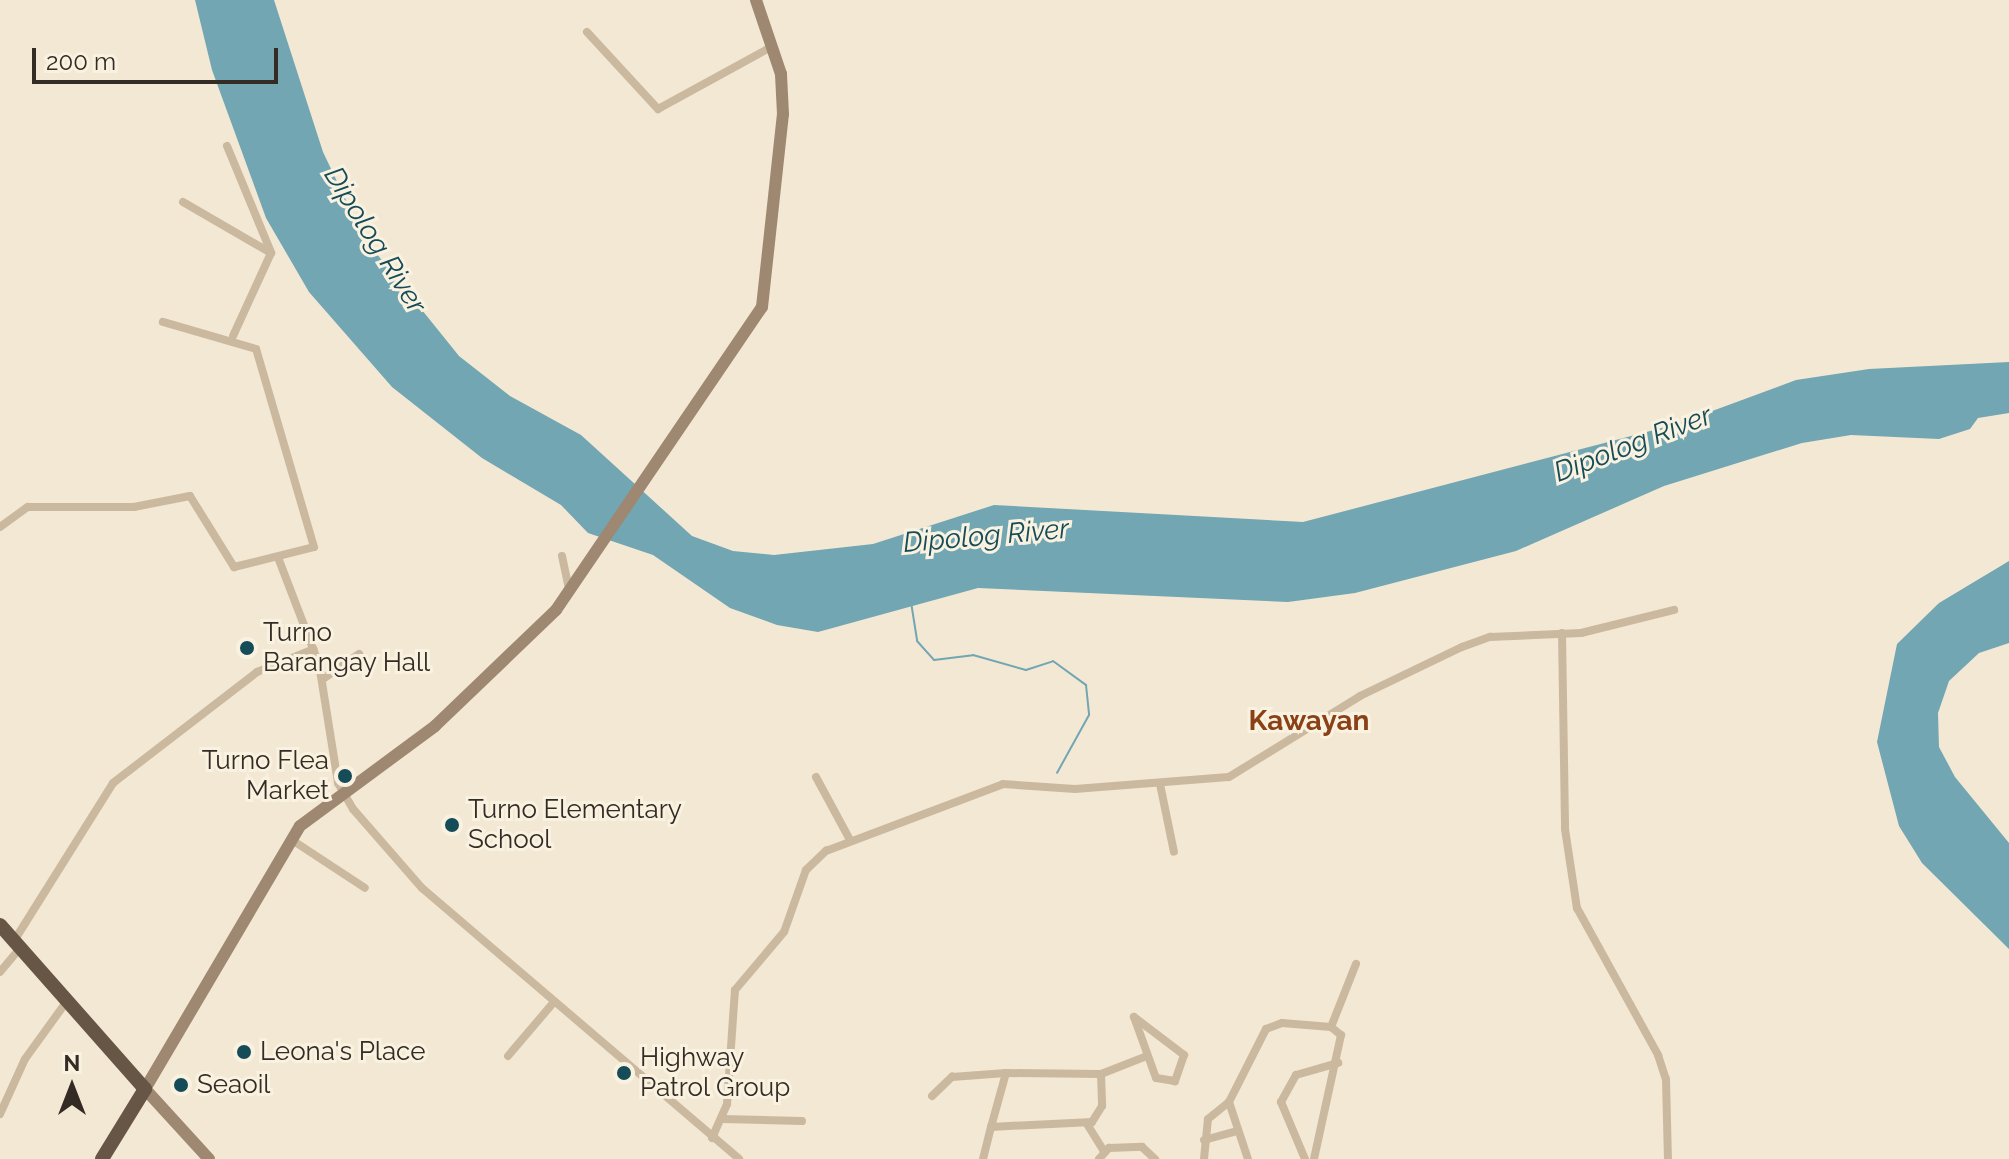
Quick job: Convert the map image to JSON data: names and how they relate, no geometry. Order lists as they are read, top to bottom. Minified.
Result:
{"districts":["Kawayan"],"water":["Dipolog River"],"places":["Turno Barangay Hall","Turno Flea Market","Turno Elementary School","Leona's Place","Highway Patrol Group","Seaoil"],"scale_bar":"200 m","north":"top"}
